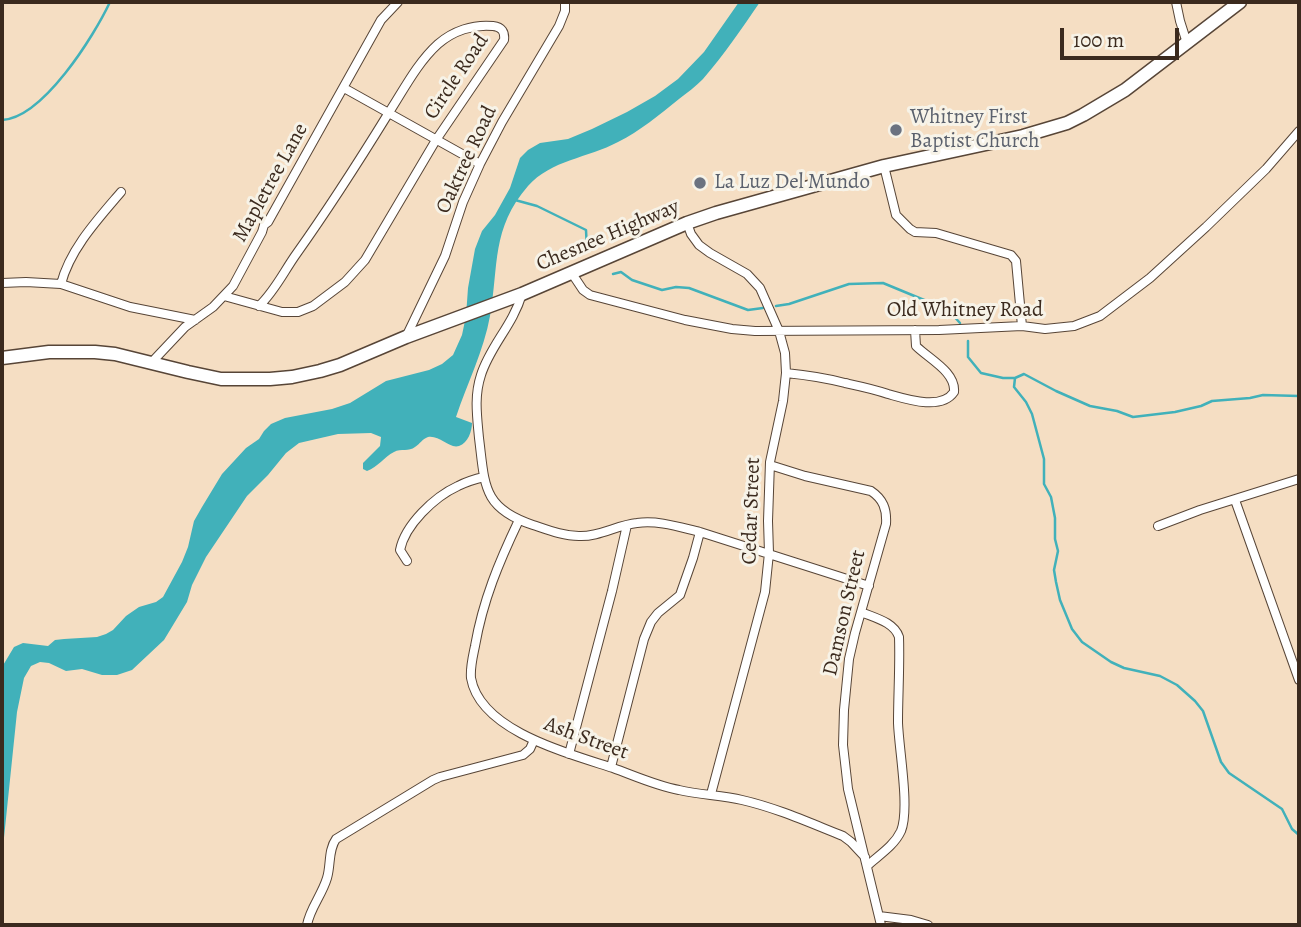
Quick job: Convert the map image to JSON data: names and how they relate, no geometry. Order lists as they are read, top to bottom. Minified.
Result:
{"streets":{"main road":["Chesnee Highway"],"street":["Circle Road","Oaktree Road","Mapletree Lane","Old Whitney Road","Cedar Street","Damson Street","Ash Street"]},"crossings":[["Circle Road","Mapletree Lane"],["Oaktree Road","Chesnee Highway"],["Mapletree Lane","Chesnee Highway"],["Chesnee Highway","Old Whitney Road"],["Chesnee Highway","Cedar Street"],["Old Whitney Road","Cedar Street"],["Cedar Street","Damson Street"],["Cedar Street","Ash Street"],["Damson Street","Ash Street"]],"places":["Whitney First Baptist Church","La Luz Del Mundo"],"scale_bar":"100 m"}
